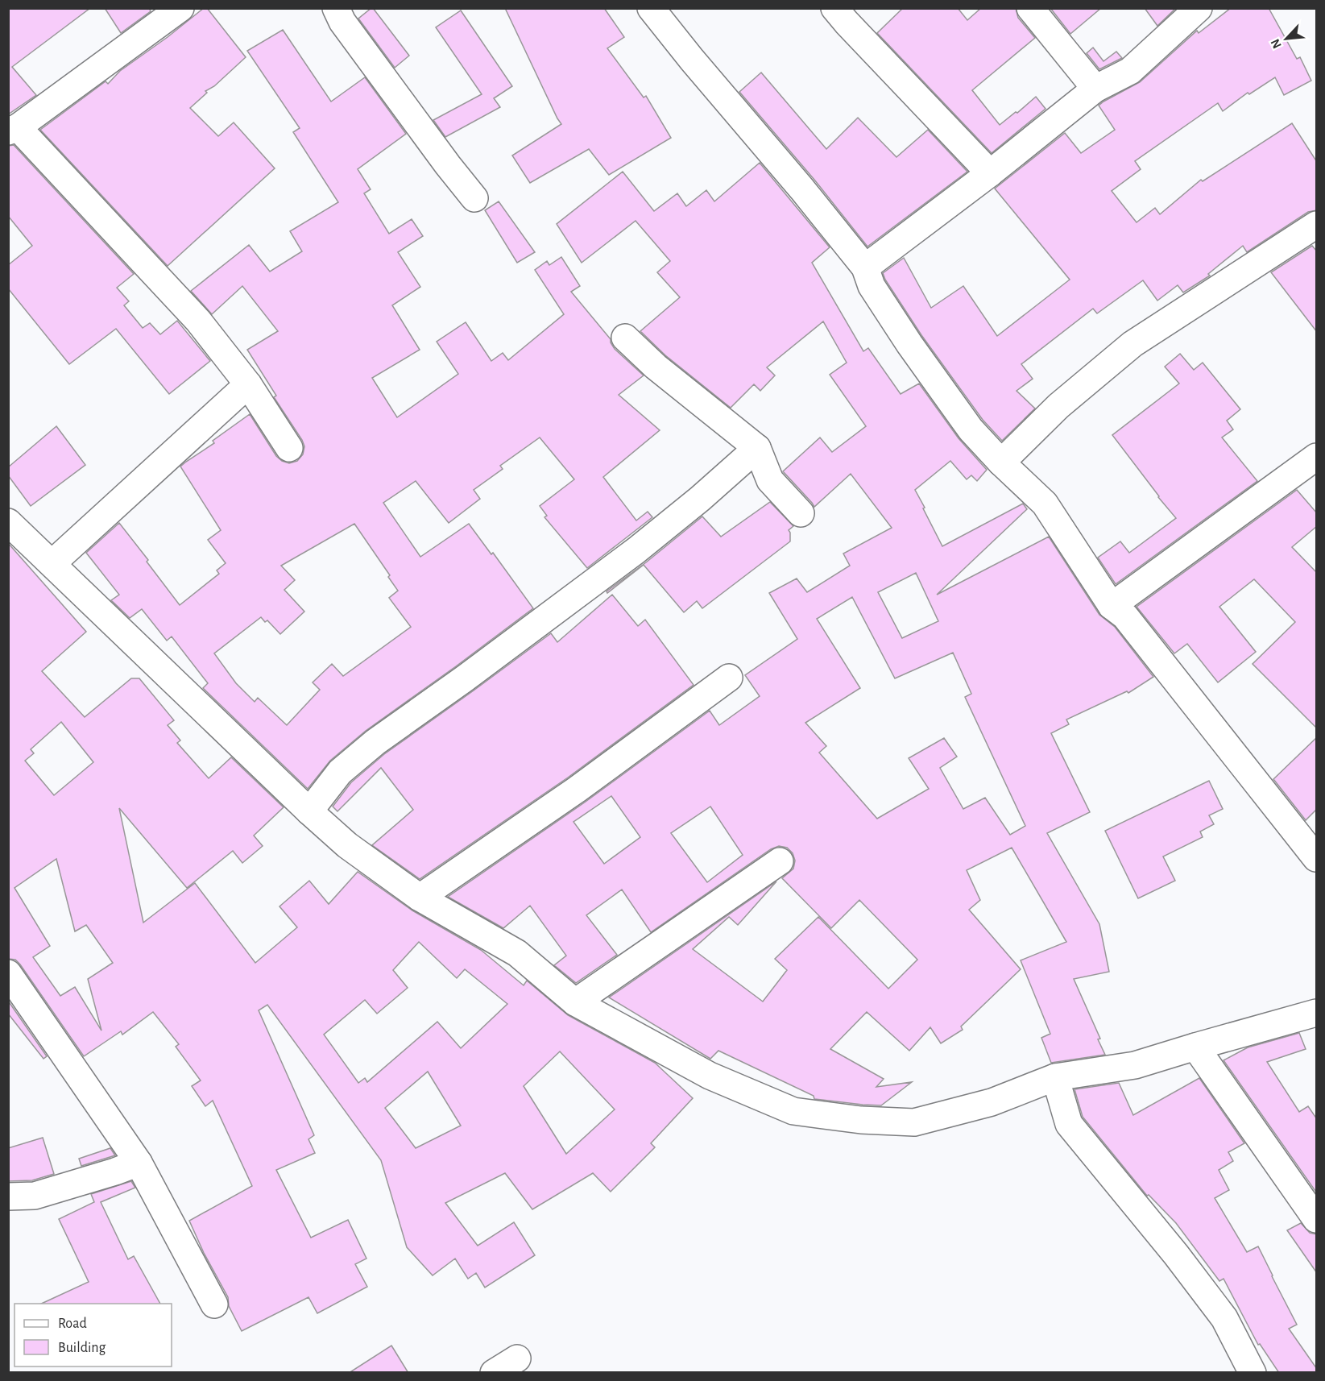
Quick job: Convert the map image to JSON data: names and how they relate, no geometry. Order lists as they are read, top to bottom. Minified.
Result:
{"legend":["Road","Building"],"north":"bottom left"}
